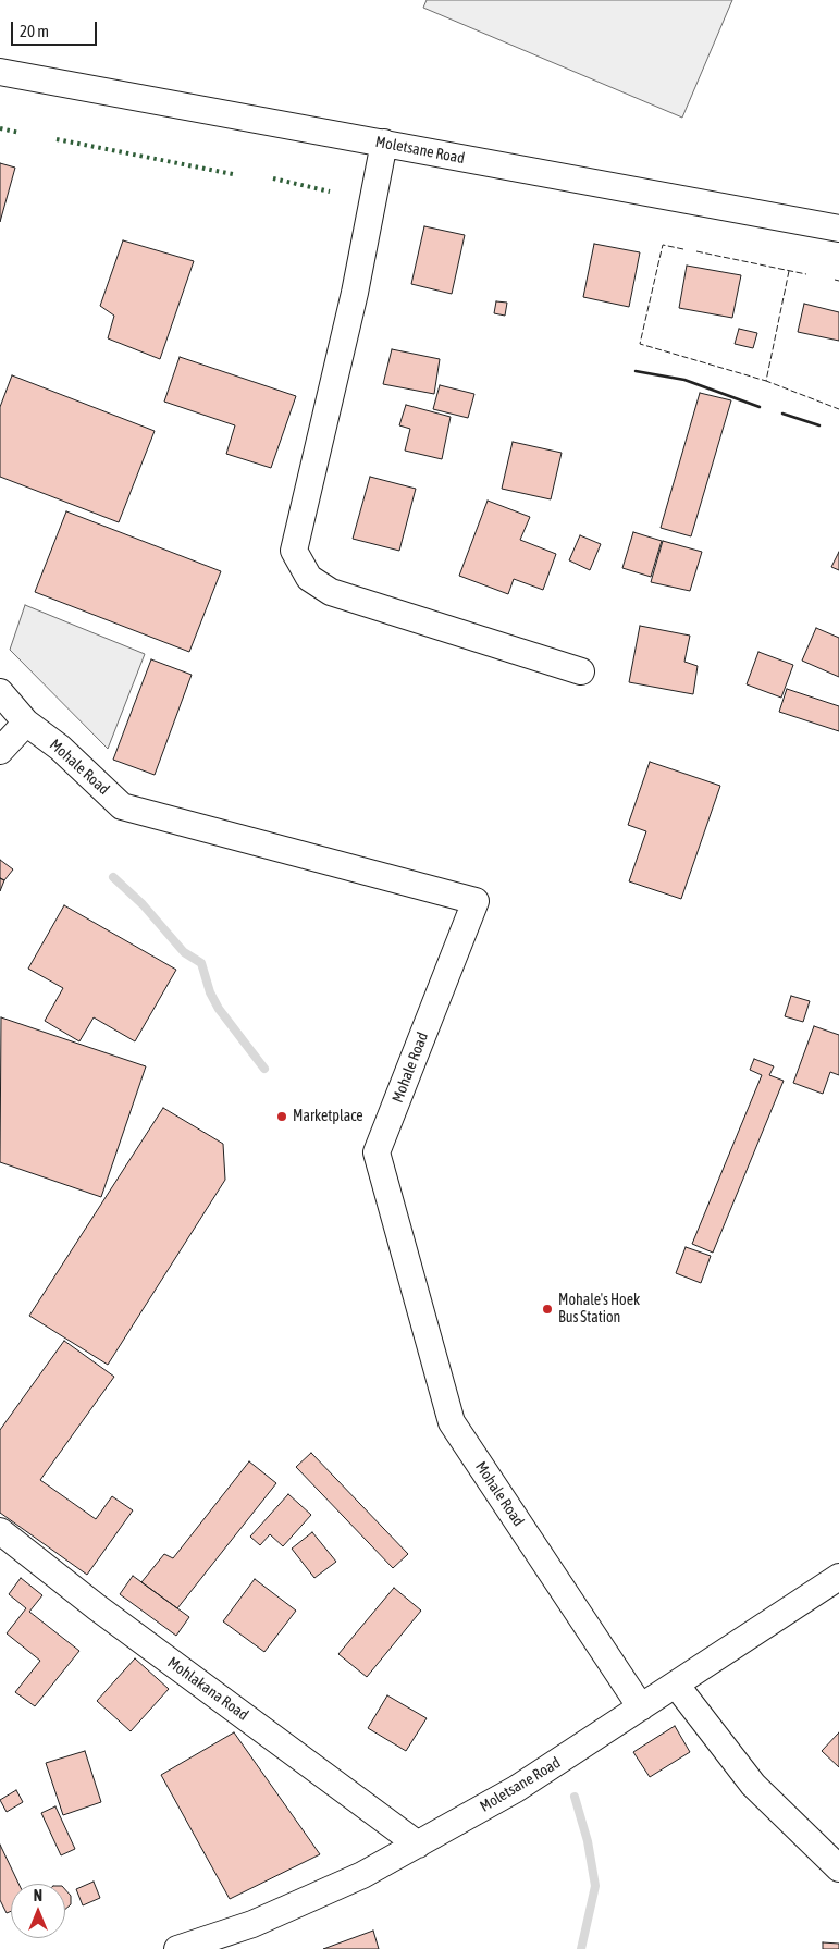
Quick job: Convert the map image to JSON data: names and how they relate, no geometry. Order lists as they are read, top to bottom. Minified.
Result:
{"streets":{"street":["Moletsane Road","Mohale Road","Mohlakana Road"]},"crossings":[["Moletsane Road","Mohale Road"],["Moletsane Road","Mohlakana Road"]],"places":["Marketplace","Mohale's Hoek Bus Station"],"scale_bar":"20 m","north":"top"}
